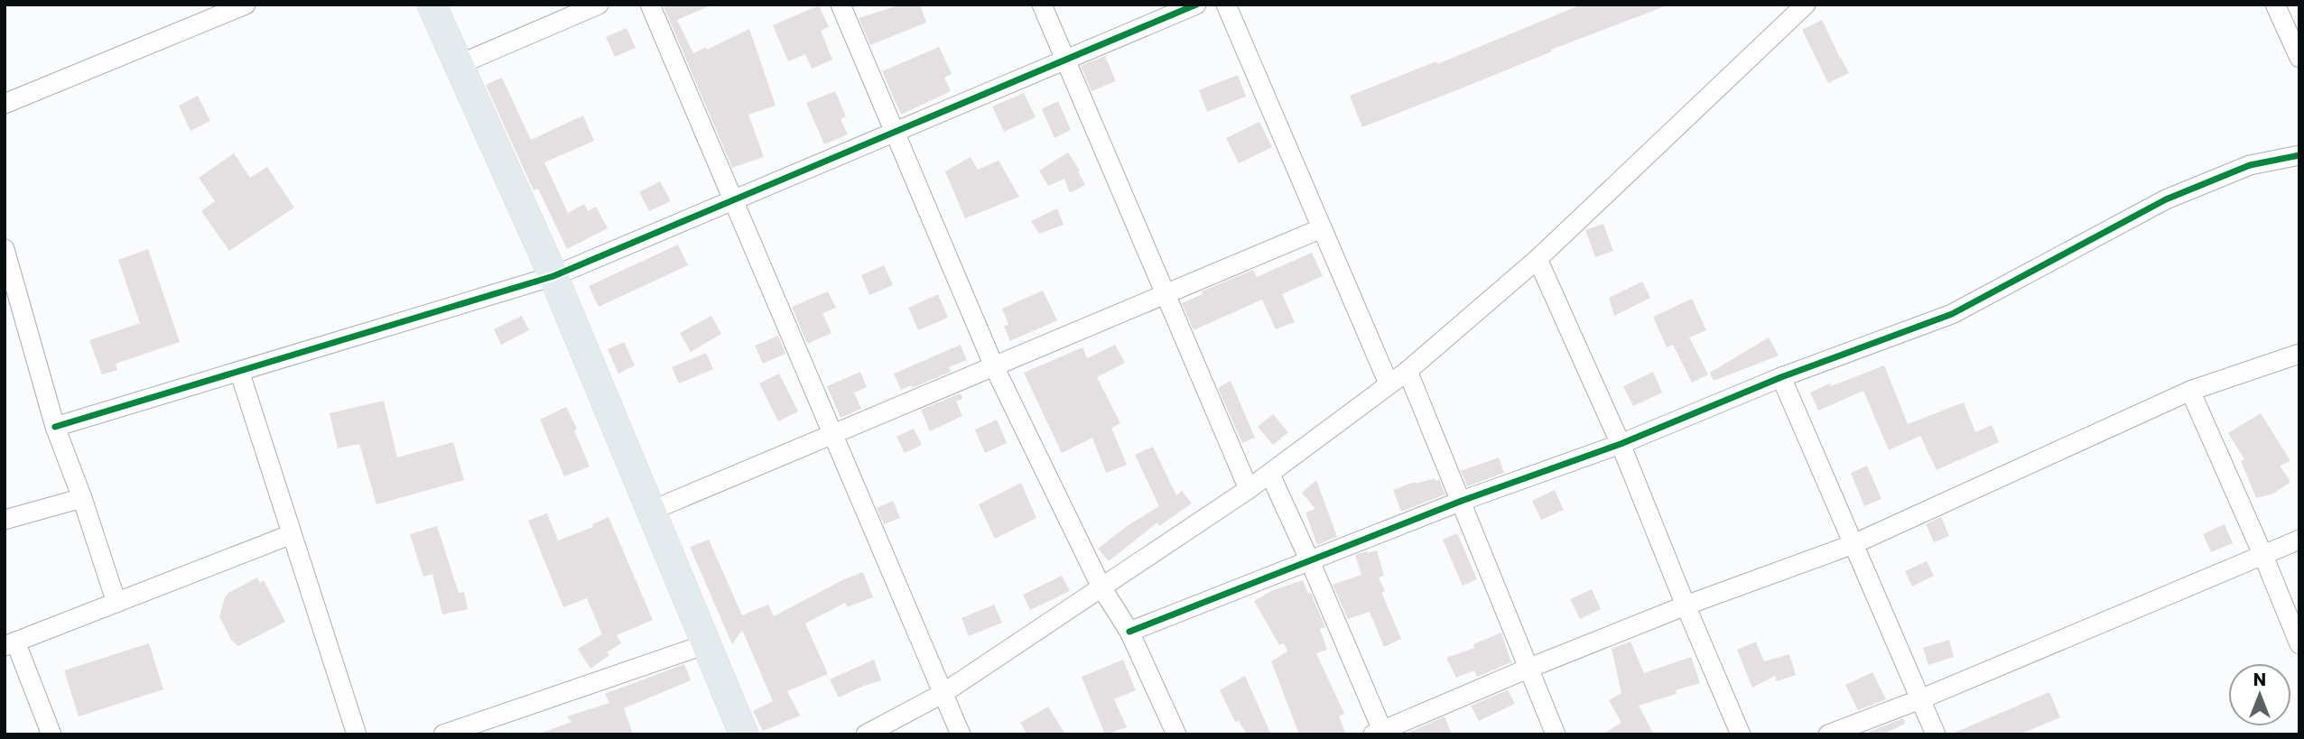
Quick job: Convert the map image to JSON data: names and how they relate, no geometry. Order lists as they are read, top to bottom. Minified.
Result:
{"north":"top"}
